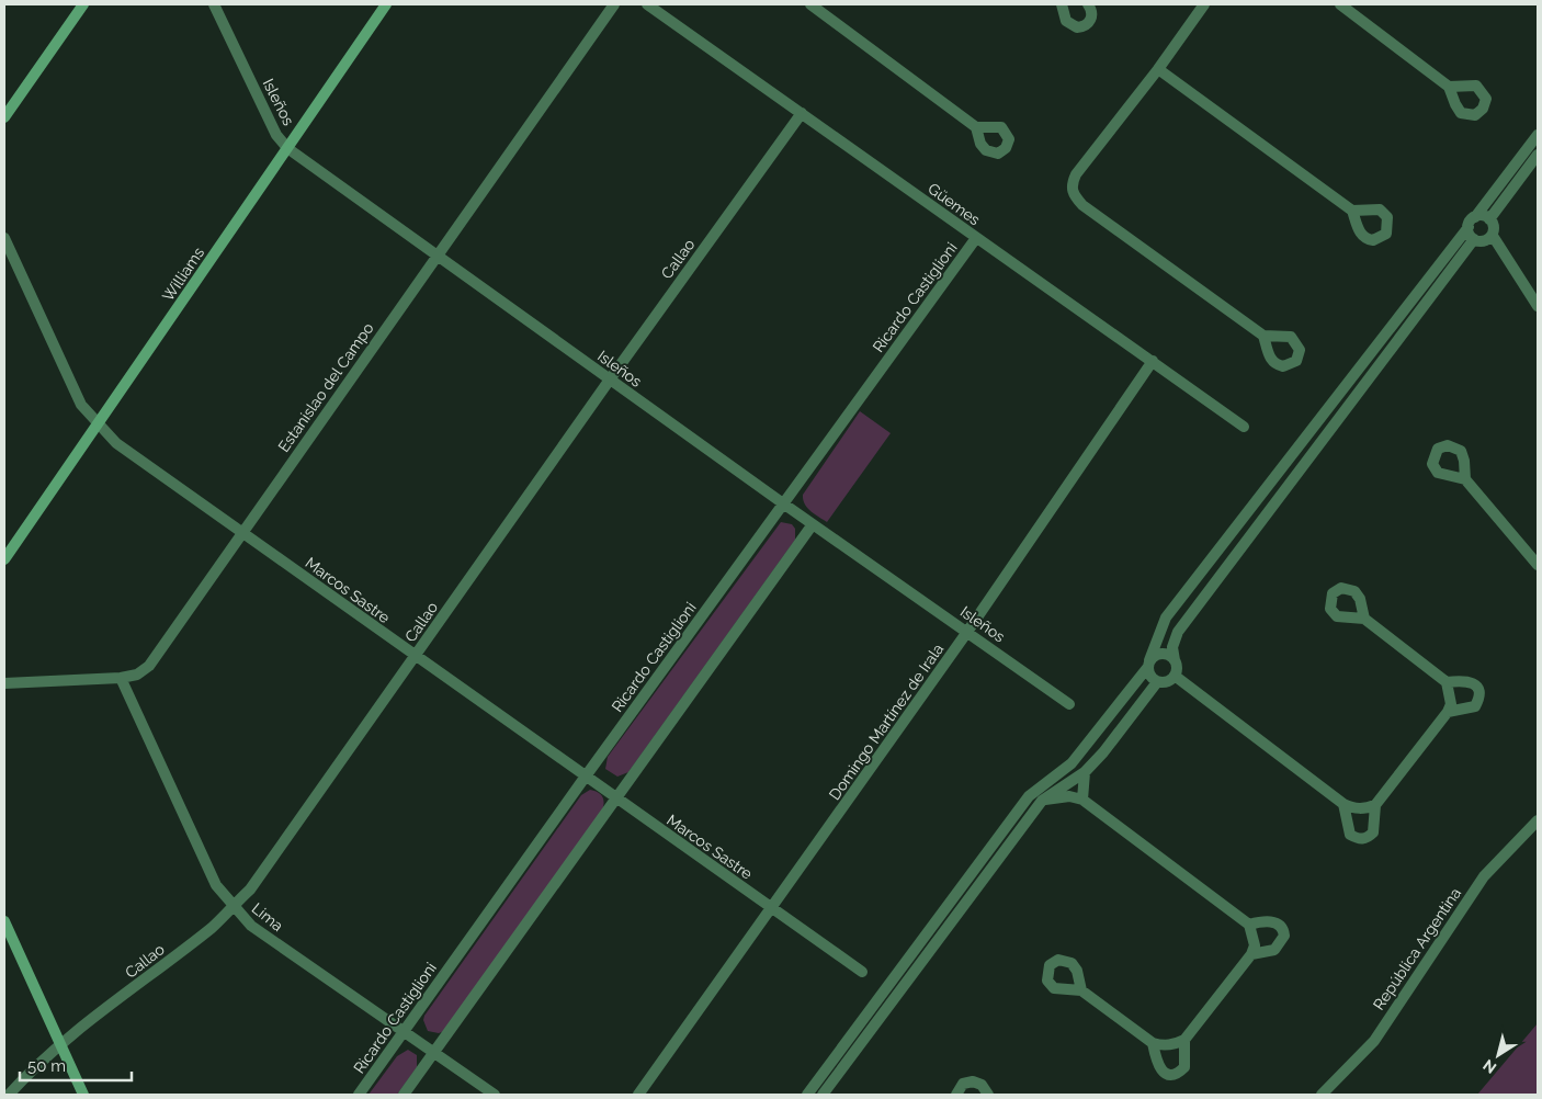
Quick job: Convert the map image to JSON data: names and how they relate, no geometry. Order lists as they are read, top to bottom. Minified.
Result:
{"streets":{"street":["Isleños","Güemes","Callao","Williams","Ricardo Castiglioni","Estanislao del Campo","Marcos Sastre","Domingo Martínez de Irala","Lima","República Argentina"]},"crossings":[["Isleños","Callao"],["Isleños","Williams"],["Isleños","Ricardo Castiglioni"],["Isleños","Estanislao del Campo"],["Isleños","Domingo Martínez de Irala"],["Güemes","Callao"],["Güemes","Ricardo Castiglioni"],["Güemes","Domingo Martínez de Irala"],["Callao","Marcos Sastre"],["Callao","Lima"],["Williams","Marcos Sastre"],["Ricardo Castiglioni","Marcos Sastre"],["Ricardo Castiglioni","Lima"],["Estanislao del Campo","Marcos Sastre"],["Estanislao del Campo","Lima"],["Marcos Sastre","Domingo Martínez de Irala"]],"scale_bar":"50 m","north":"bottom left"}
